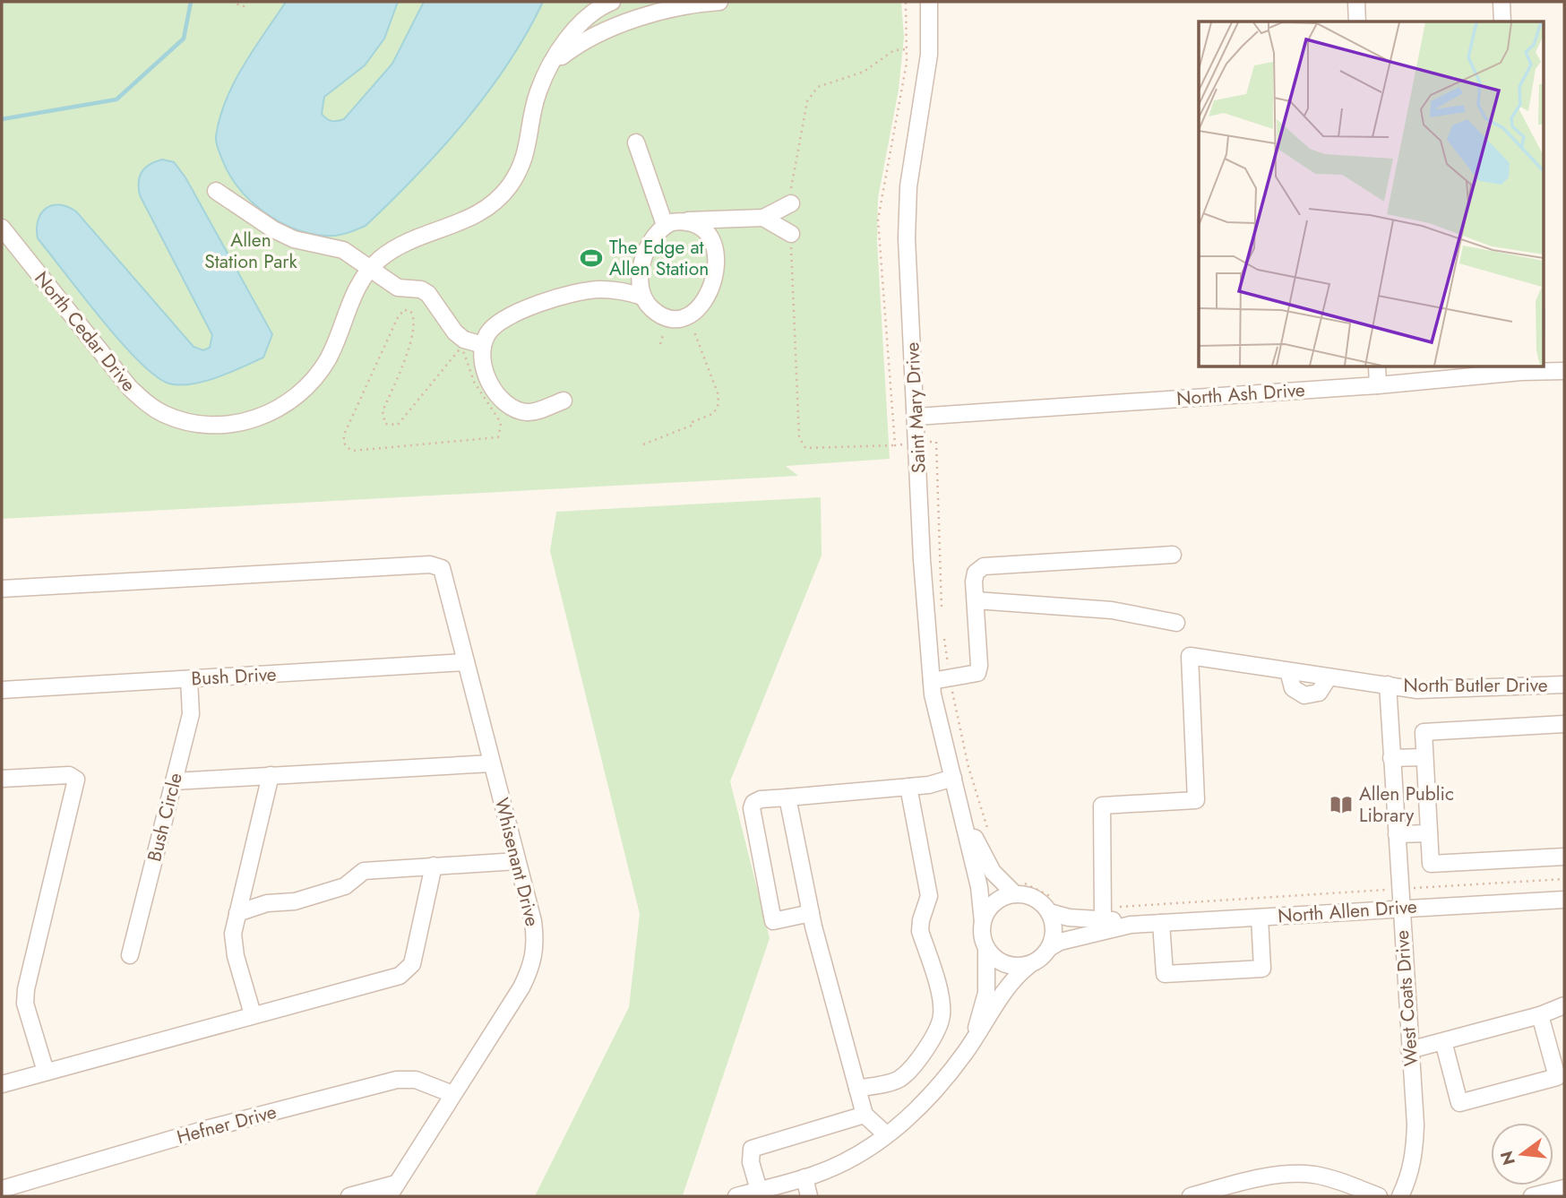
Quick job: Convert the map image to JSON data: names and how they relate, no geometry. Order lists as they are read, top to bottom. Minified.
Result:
{"streets":{"street":["North Cedar Drive","North Ash Drive","Saint Mary Drive","Bush Drive","North Butler Drive","Bush Circle","Whisenant Drive","North Allen Drive","West Coats Drive","Hefner Drive"]},"crossings":[["North Ash Drive","Saint Mary Drive"],["Saint Mary Drive","North Allen Drive"],["Bush Drive","Bush Circle"],["Bush Drive","Whisenant Drive"],["North Butler Drive","North Allen Drive"],["North Butler Drive","West Coats Drive"],["Whisenant Drive","Hefner Drive"],["North Allen Drive","West Coats Drive"]],"parks":["Allen Station Park"],"places":{"sports":["The Edge at Allen Station"],"library":["Allen Public Library"]},"north":"left"}
